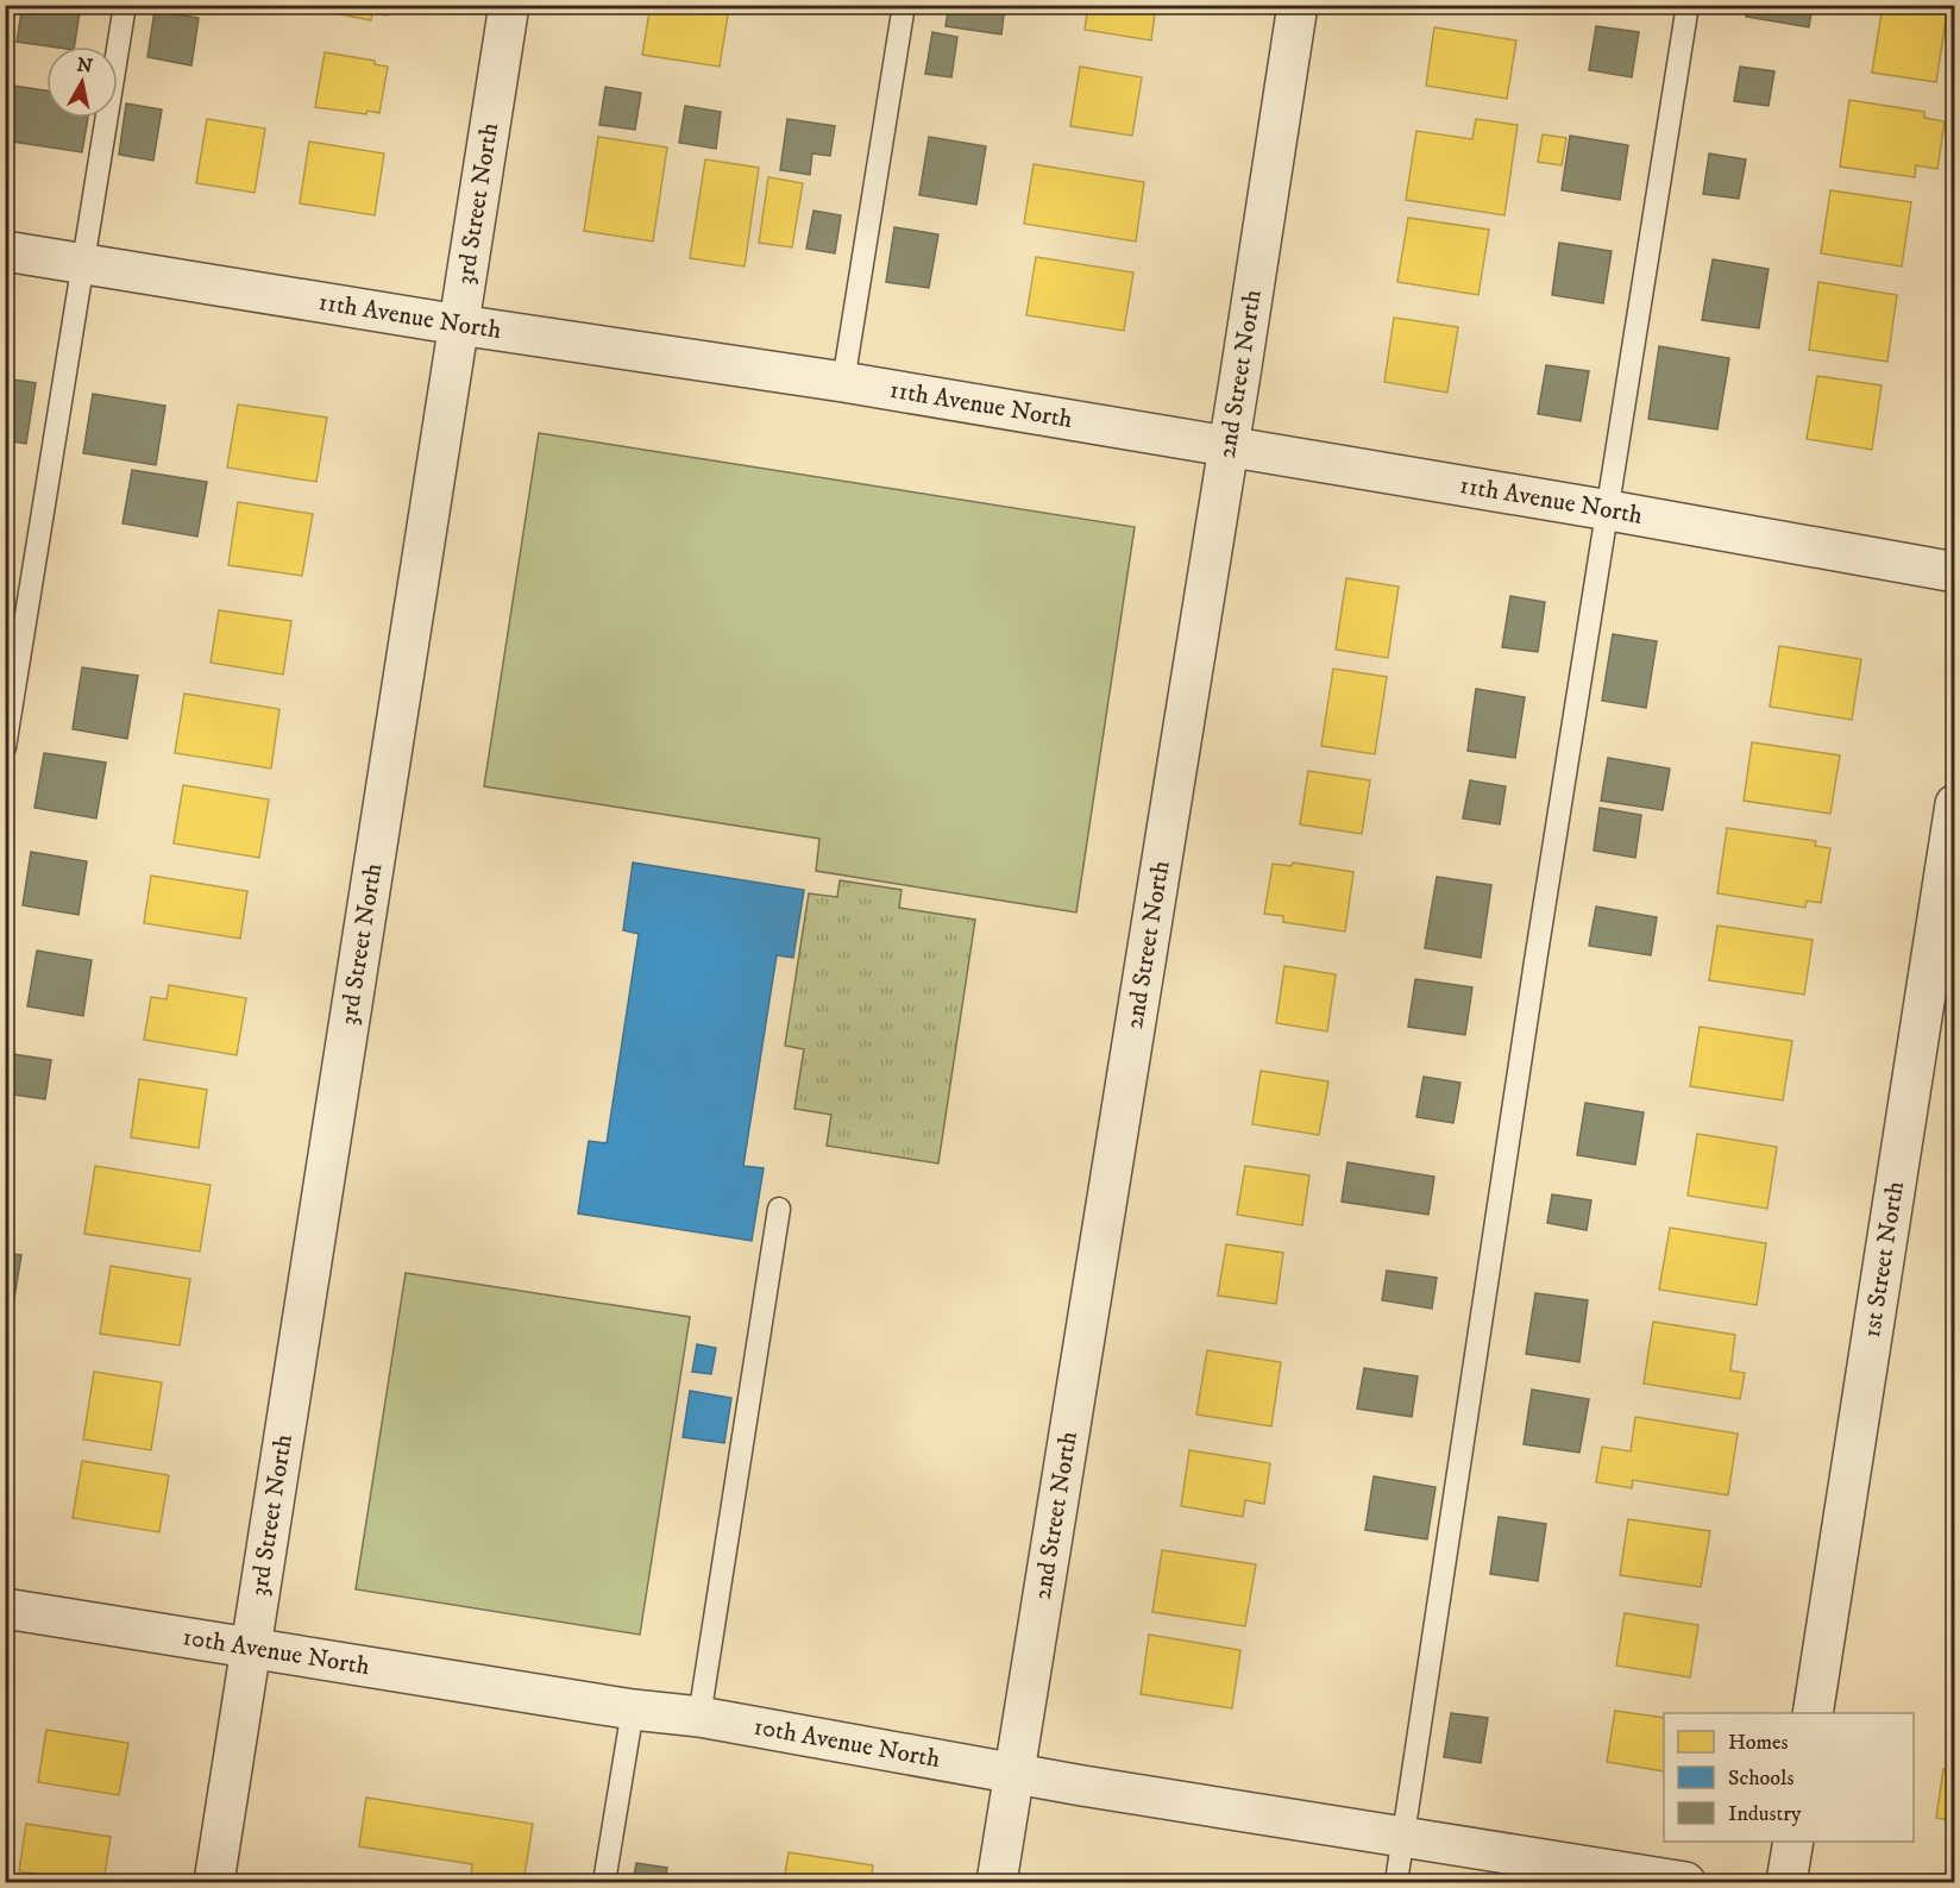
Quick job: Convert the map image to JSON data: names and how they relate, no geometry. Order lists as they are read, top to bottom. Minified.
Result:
{"streets":{"street":["3rd Street North","11th Avenue North","2nd Street North","1st Street North","10th Avenue North"]},"crossings":[["3rd Street North","11th Avenue North"],["3rd Street North","10th Avenue North"],["11th Avenue North","2nd Street North"],["2nd Street North","10th Avenue North"]],"legend":["Homes","Schools","Industry"],"north":"top"}
